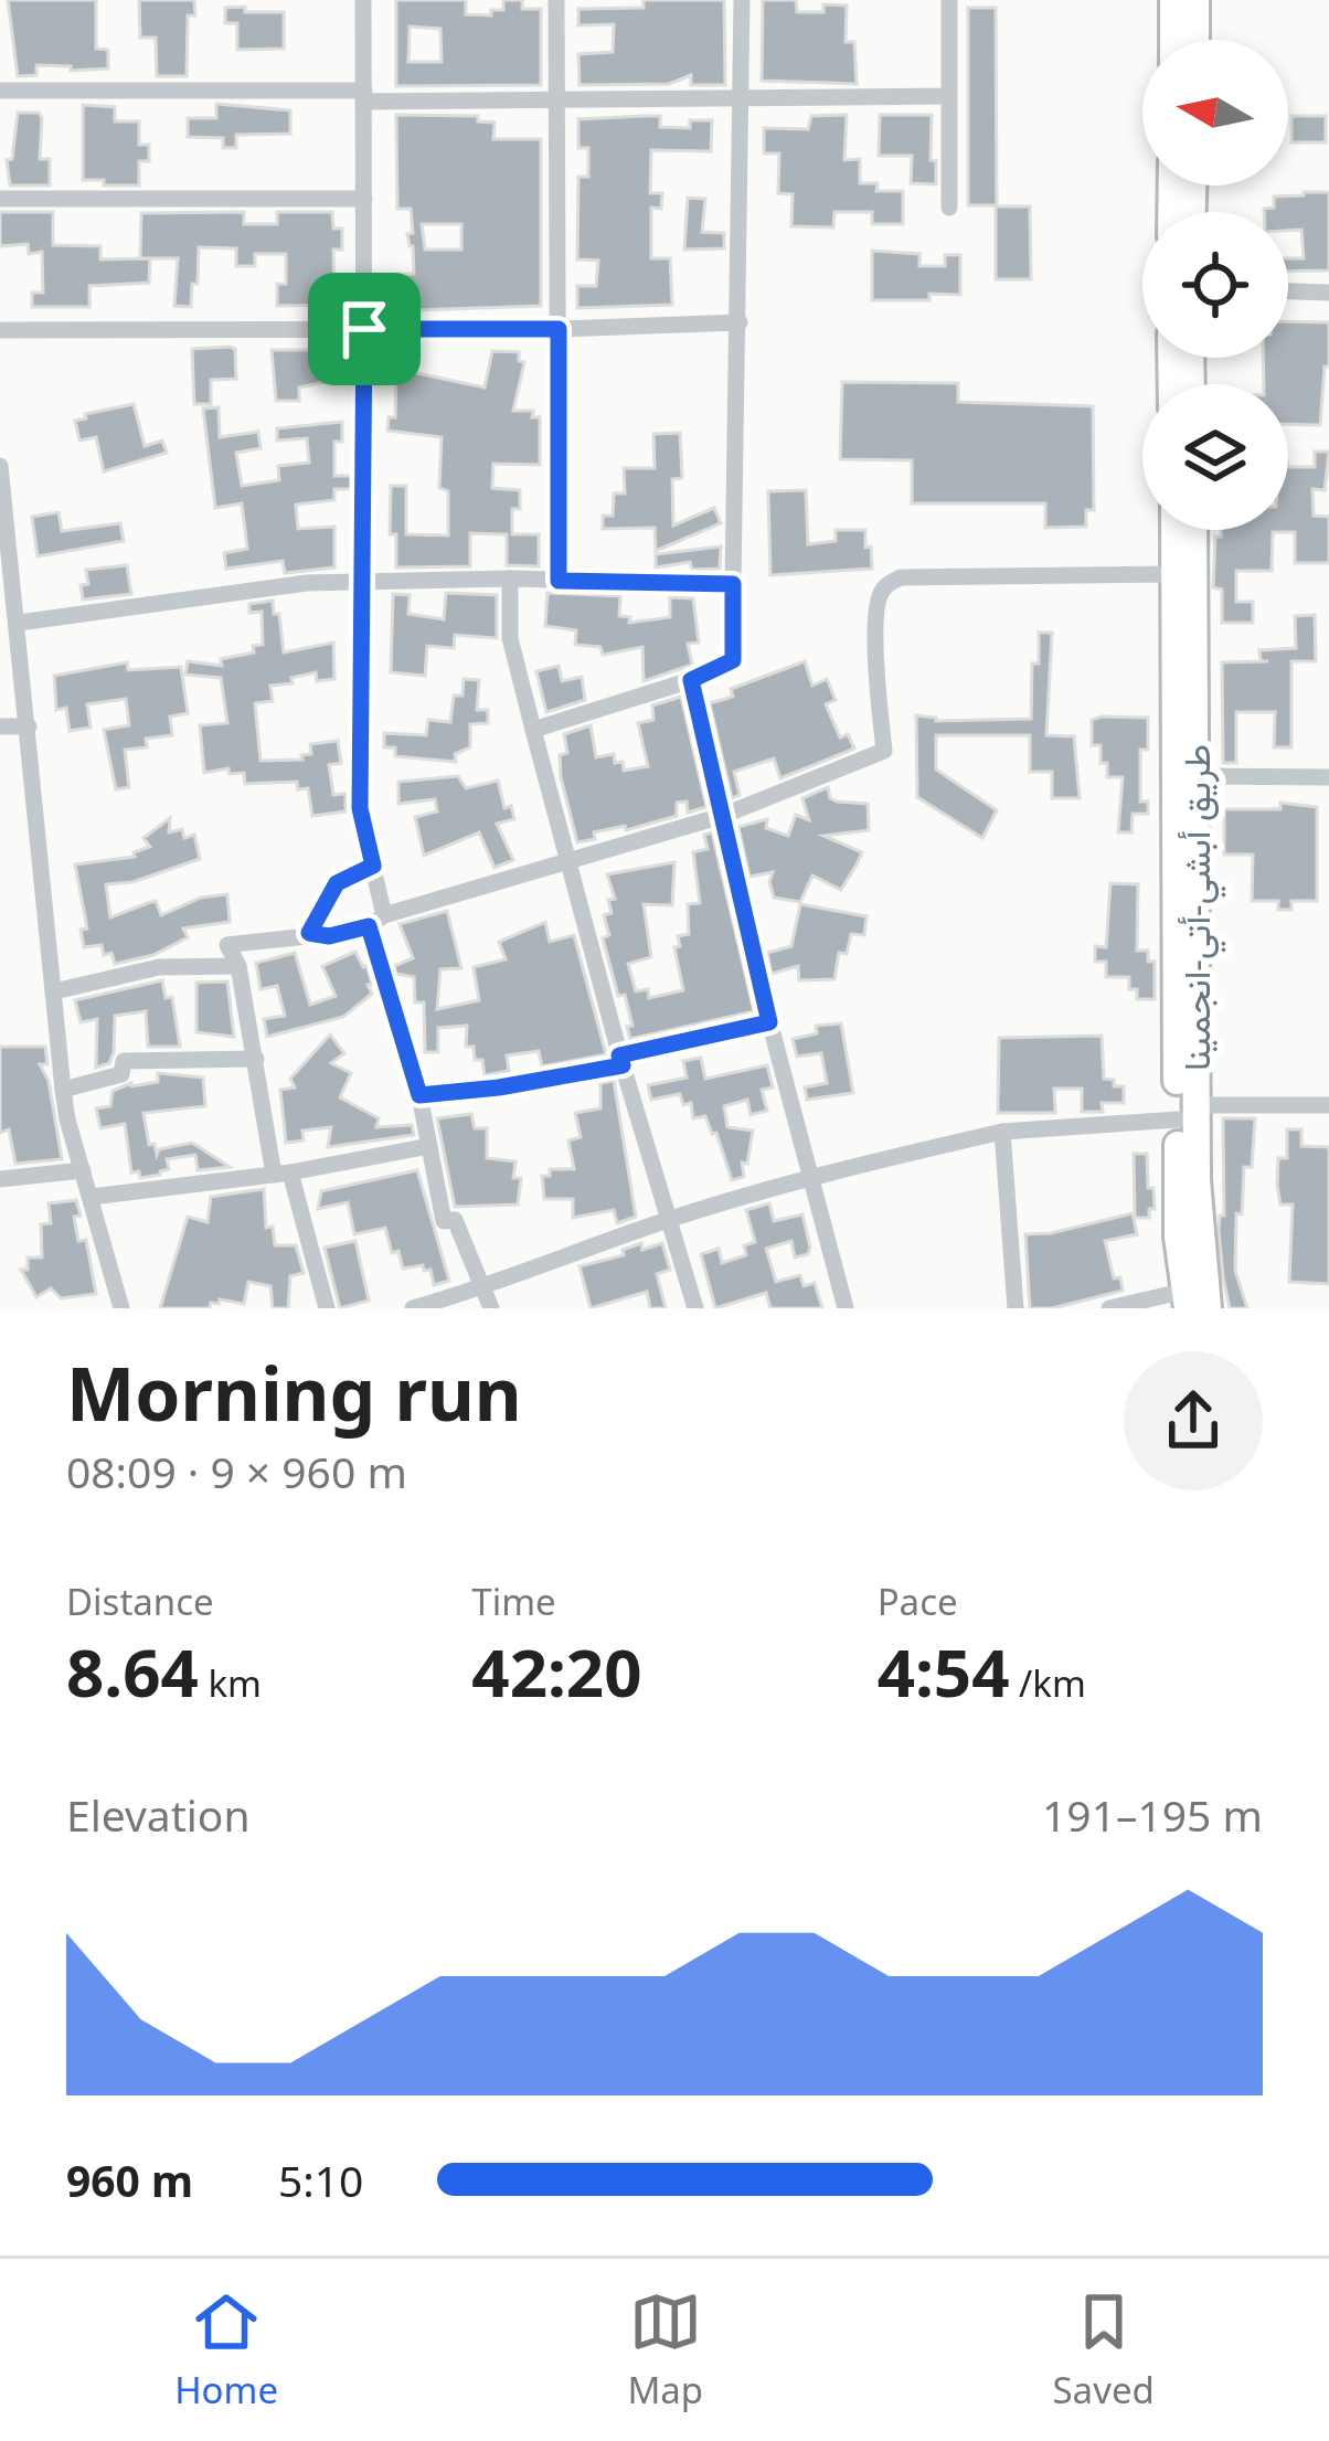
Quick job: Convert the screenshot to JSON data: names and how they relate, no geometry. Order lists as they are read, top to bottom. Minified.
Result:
{"streets":{"highway":["طريق أبشي-أتي-انجمينا"]},"north":"left","page":{"heading":["Morning run","08:09 · 9 × 960 m"],"stats":[["Distance","8.64 km"],["Time","42:20"],["Pace","4:54 /km"]],"chart":["Elevation","191–195 m"],"list":[{"name":"960 m","note":"5:10"}],"tabs":["Home","Map","Saved"]}}
